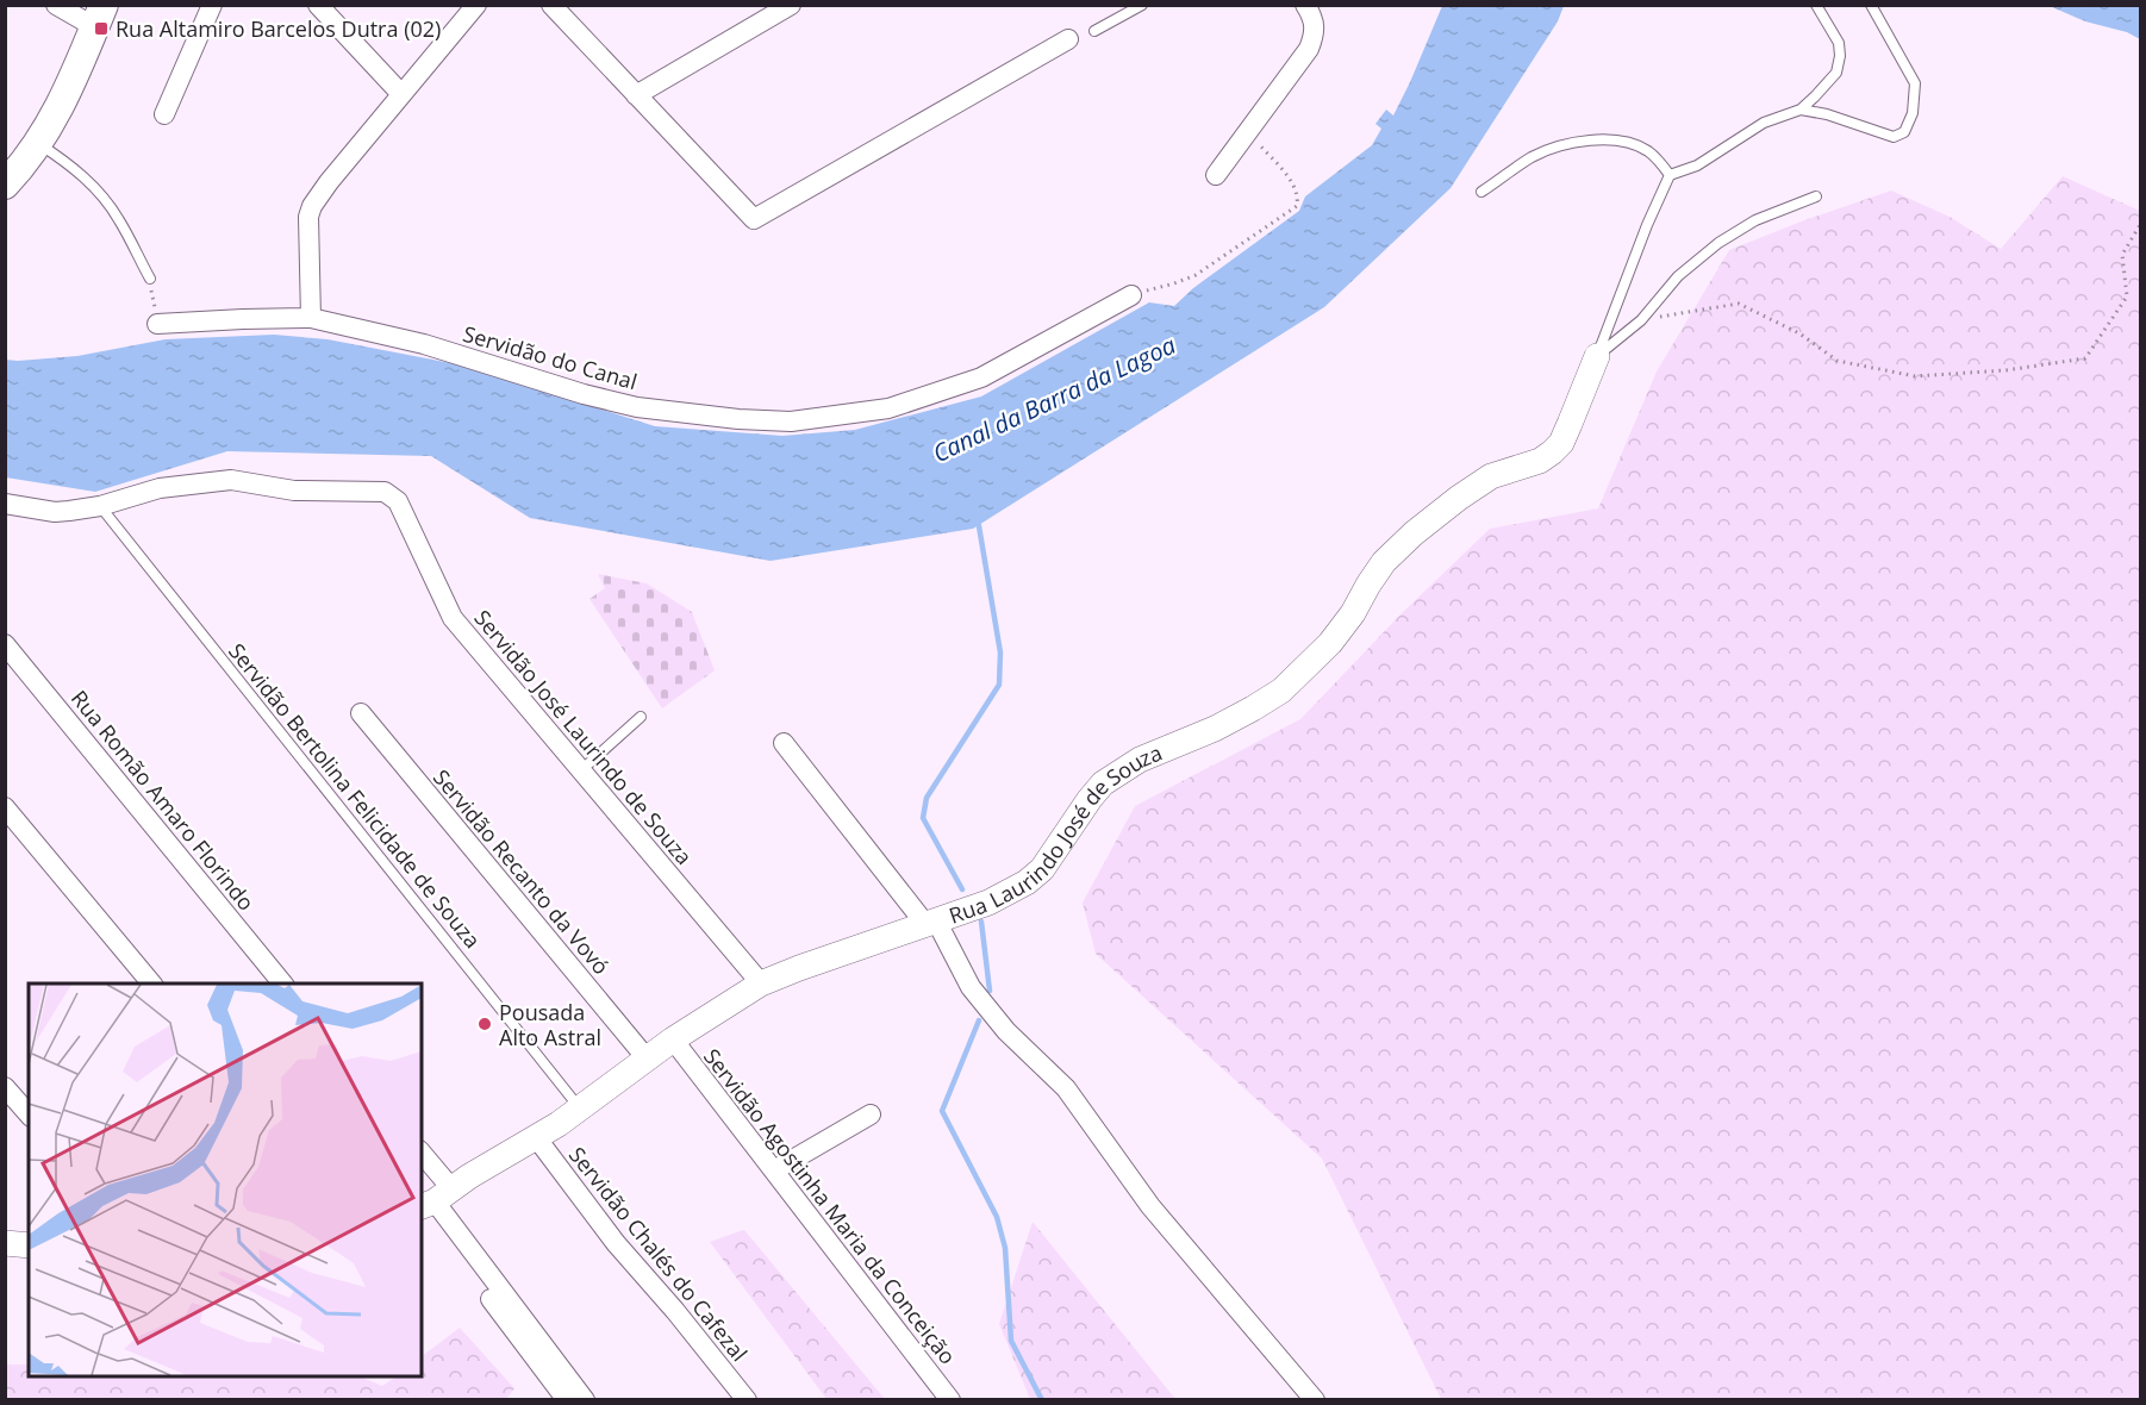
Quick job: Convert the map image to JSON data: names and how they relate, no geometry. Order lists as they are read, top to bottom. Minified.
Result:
{"streets":{"street":["Servidão do Canal","Servidão José Laurindo de Souza","Rua Romão Amaro Florindo","Rua Laurindo José de Souza","Servidão Recanto da Vovó","Servidão Agostinha Maria da Conceição","Servidão Chalés do Cafezal"],"lane":["Servidão Bertolina Felicidade de Souza"]},"crossings":[["Servidão José Laurindo de Souza","Servidão Bertolina Felicidade de Souza"],["Servidão José Laurindo de Souza","Rua Laurindo José de Souza"],["Servidão Bertolina Felicidade de Souza","Rua Laurindo José de Souza"],["Rua Laurindo José de Souza","Servidão Recanto da Vovó"],["Rua Laurindo José de Souza","Servidão Agostinha Maria da Conceição"],["Rua Laurindo José de Souza","Servidão Chalés do Cafezal"]],"water":["Canal da Barra da Lagoa"],"places":{"transit":["Rua Altamiro Barcelos Dutra (02)"],"other":["Pousada Alto Astral"]}}
